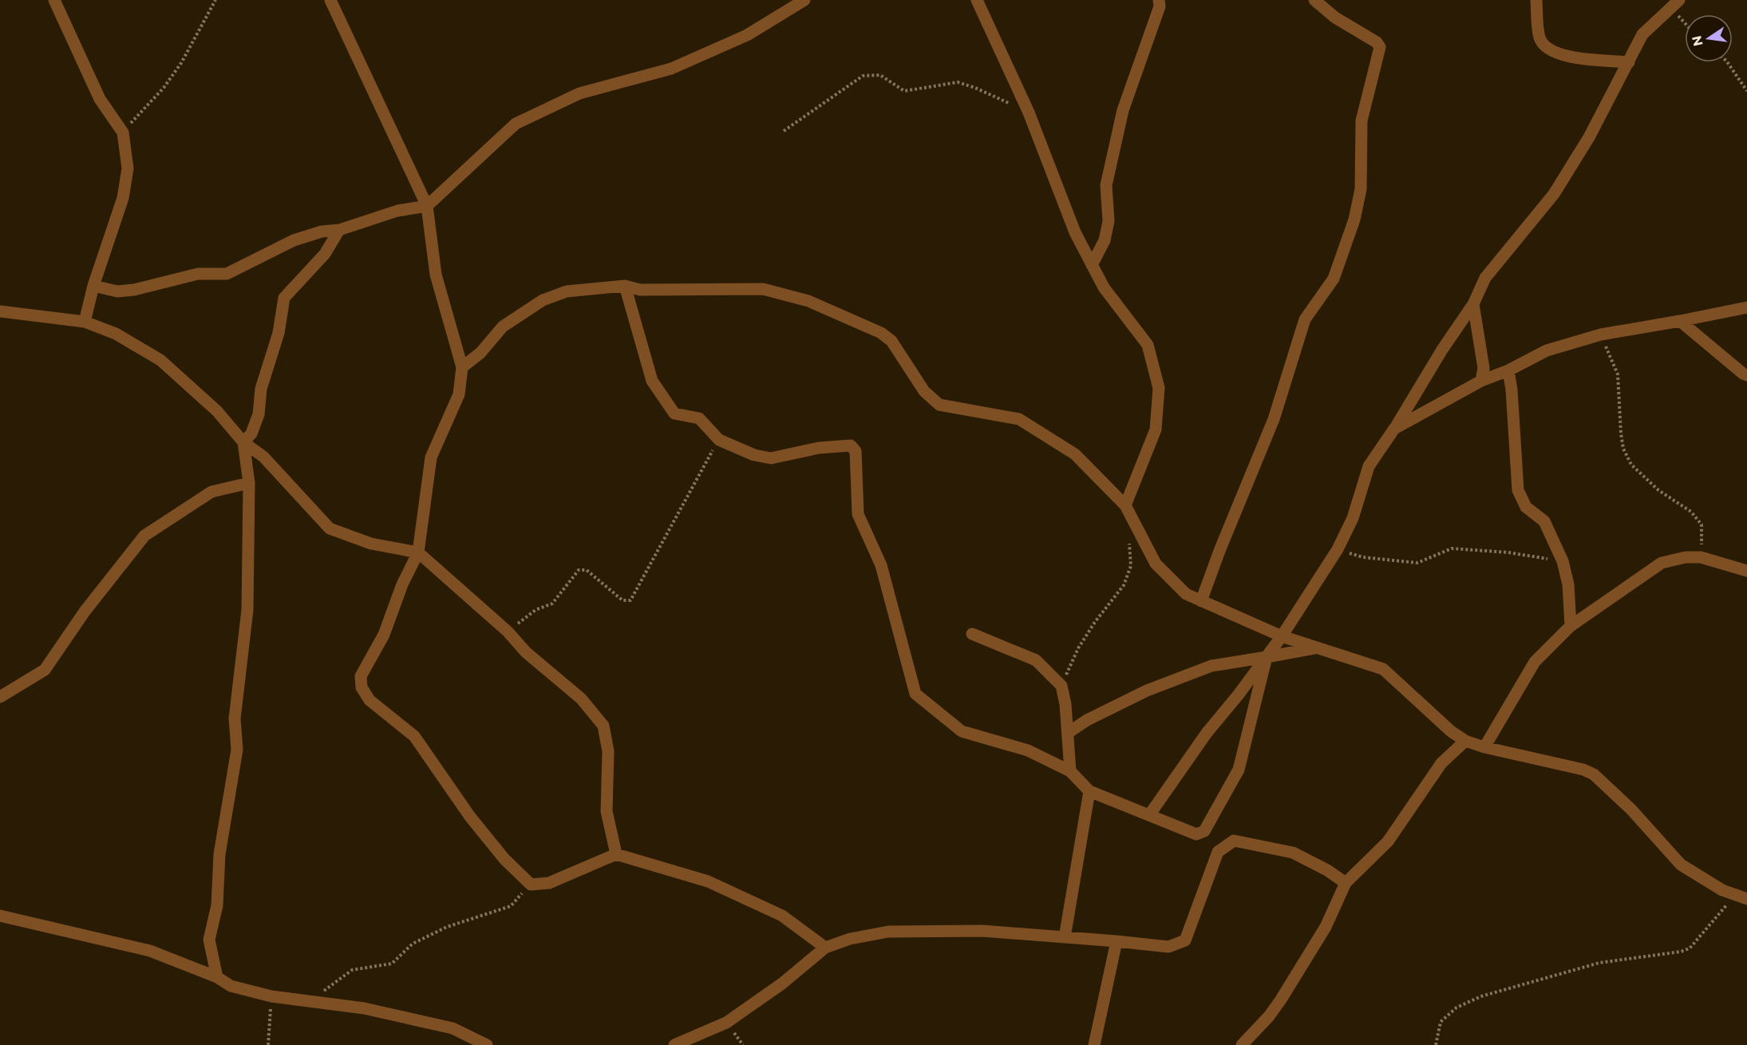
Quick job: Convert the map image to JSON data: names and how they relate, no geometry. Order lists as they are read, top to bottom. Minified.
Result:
{"north":"left"}
